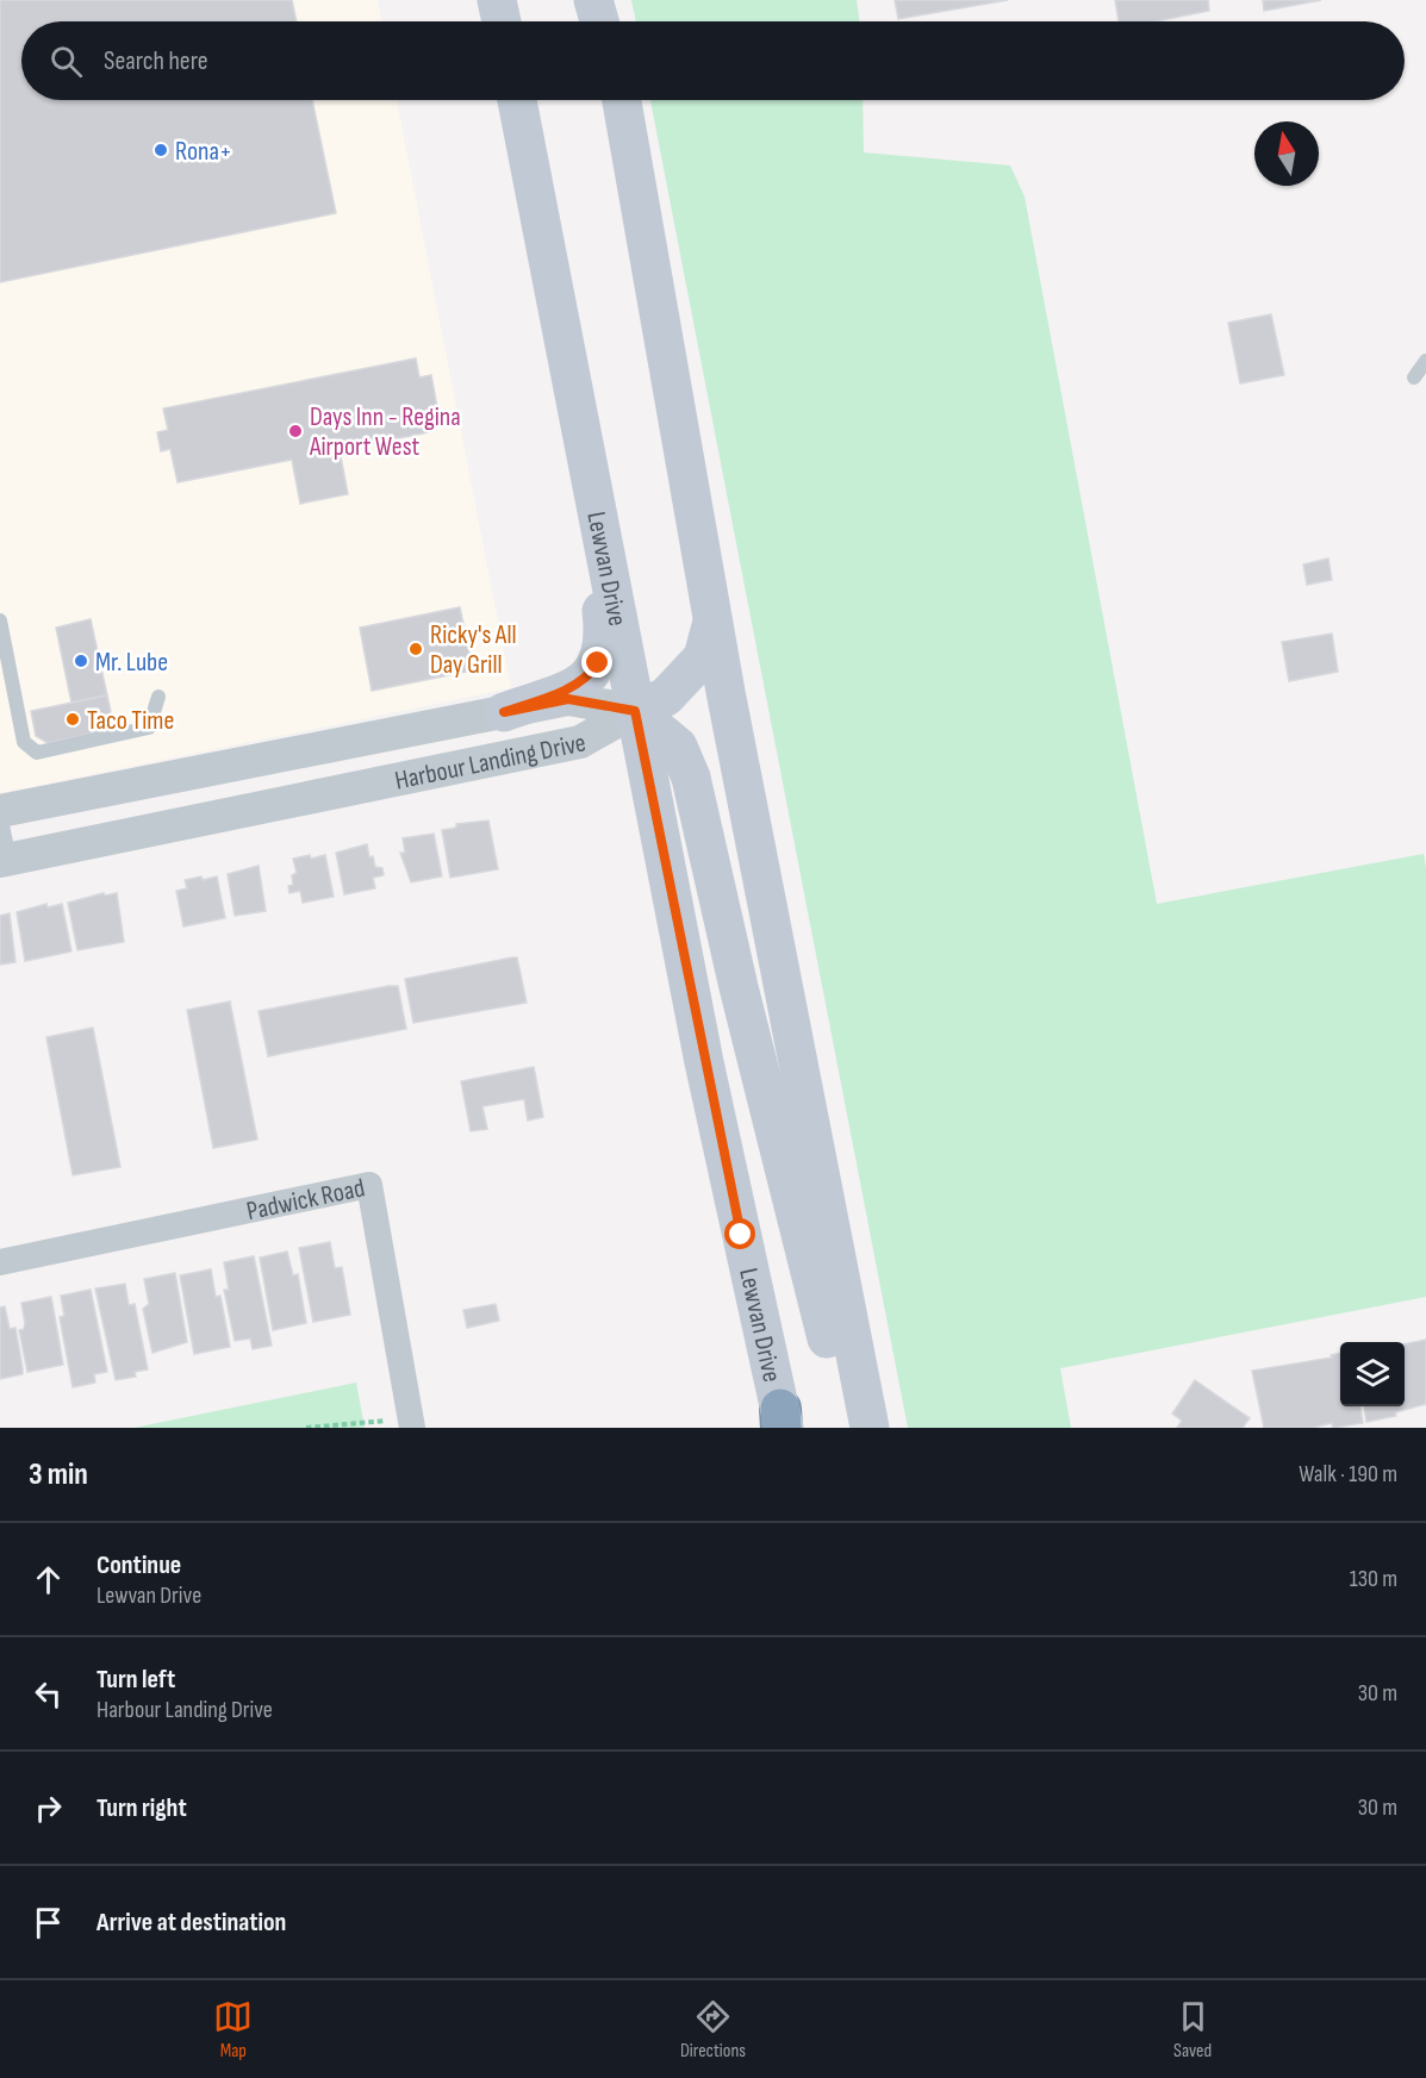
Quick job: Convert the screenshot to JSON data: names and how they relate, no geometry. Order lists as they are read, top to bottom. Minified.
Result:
{"streets":{"main road":["Lewvan Drive"],"street":["Harbour Landing Drive","Padwick Road"]},"crossings":[["Lewvan Drive","Harbour Landing Drive"]],"places":["Rona+","Days Inn - Regina Airport West","Ricky's All Day Grill","Mr. Lube","Taco Time"],"north":"top","page":{"search":"Search here","heading":["3 min","Walk · 190 m"],"list":[["Continue","Lewvan Drive","130 m"],["Turn left","Harbour Landing Drive","30 m"],["Turn right","30 m"],"Arrive at destination"],"nav":["Map","Directions","Saved"]}}
